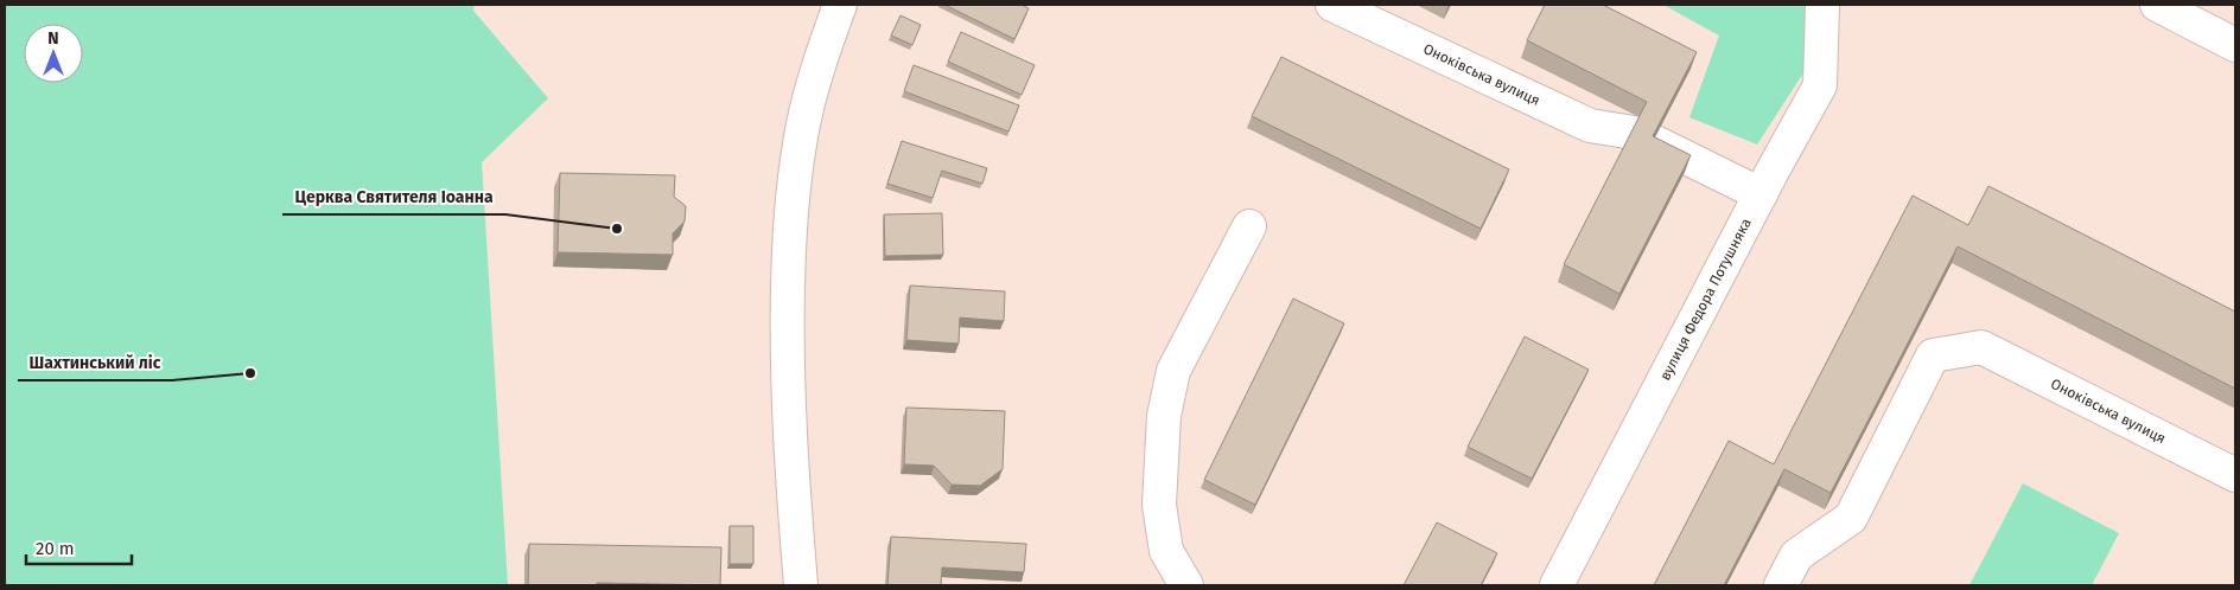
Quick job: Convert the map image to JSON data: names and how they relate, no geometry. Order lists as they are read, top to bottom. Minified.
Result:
{"streets":{"street":["Оноківська вулиця","вулиця Федора Потушняка"]},"crossings":[["Оноківська вулиця","вулиця Федора Потушняка"]],"places":["Церква Святителя Іоанна","Шахтинський ліс"],"scale_bar":"20 m","north":"top"}
